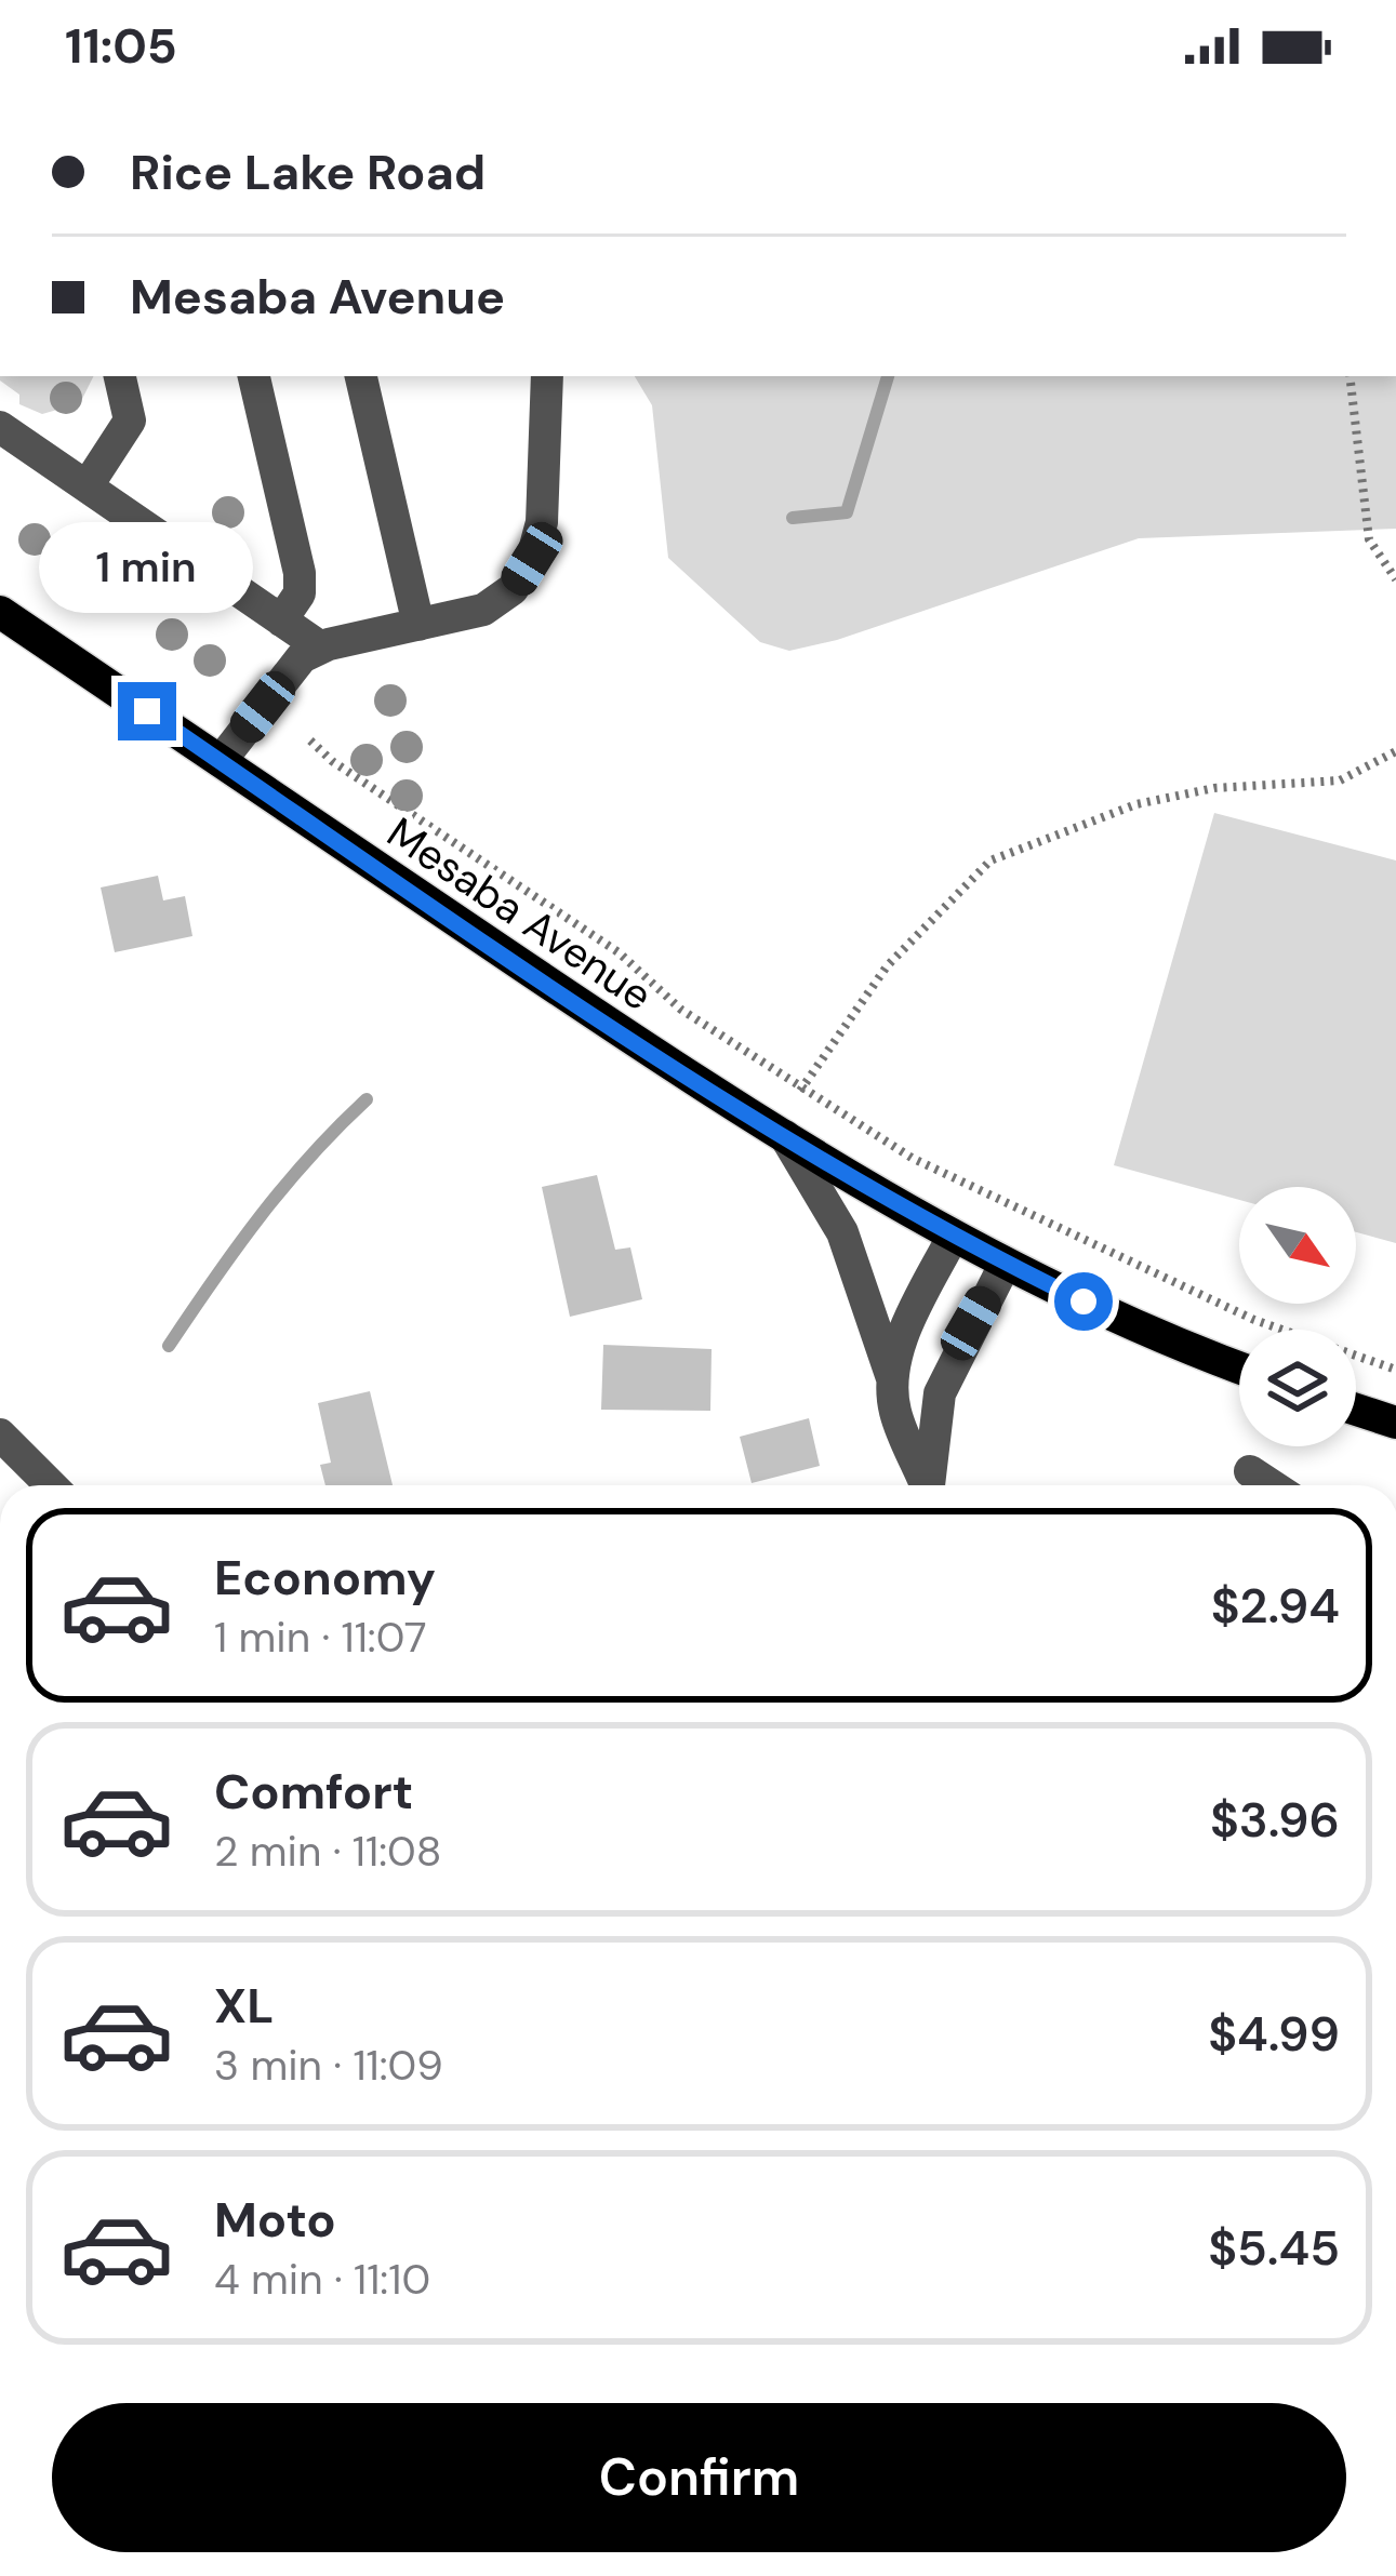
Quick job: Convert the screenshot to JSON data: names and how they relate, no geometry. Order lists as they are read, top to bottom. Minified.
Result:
{"streets":{"main road":["Mesaba Avenue"]},"north":"bottom right","page":{"status":"11:05","banner":["Rice Lake Road","Mesaba Avenue"],"bubble":"1 min","list":[{"name":"Economy","note":"1 min · 11:07","value":"$2.94"},{"name":"Comfort","note":"2 min · 11:08","value":"$3.96"},{"name":"XL","note":"3 min · 11:09","value":"$4.99"},{"name":"Moto","note":"4 min · 11:10","value":"$5.45"}],"buttons":"Confirm"}}
